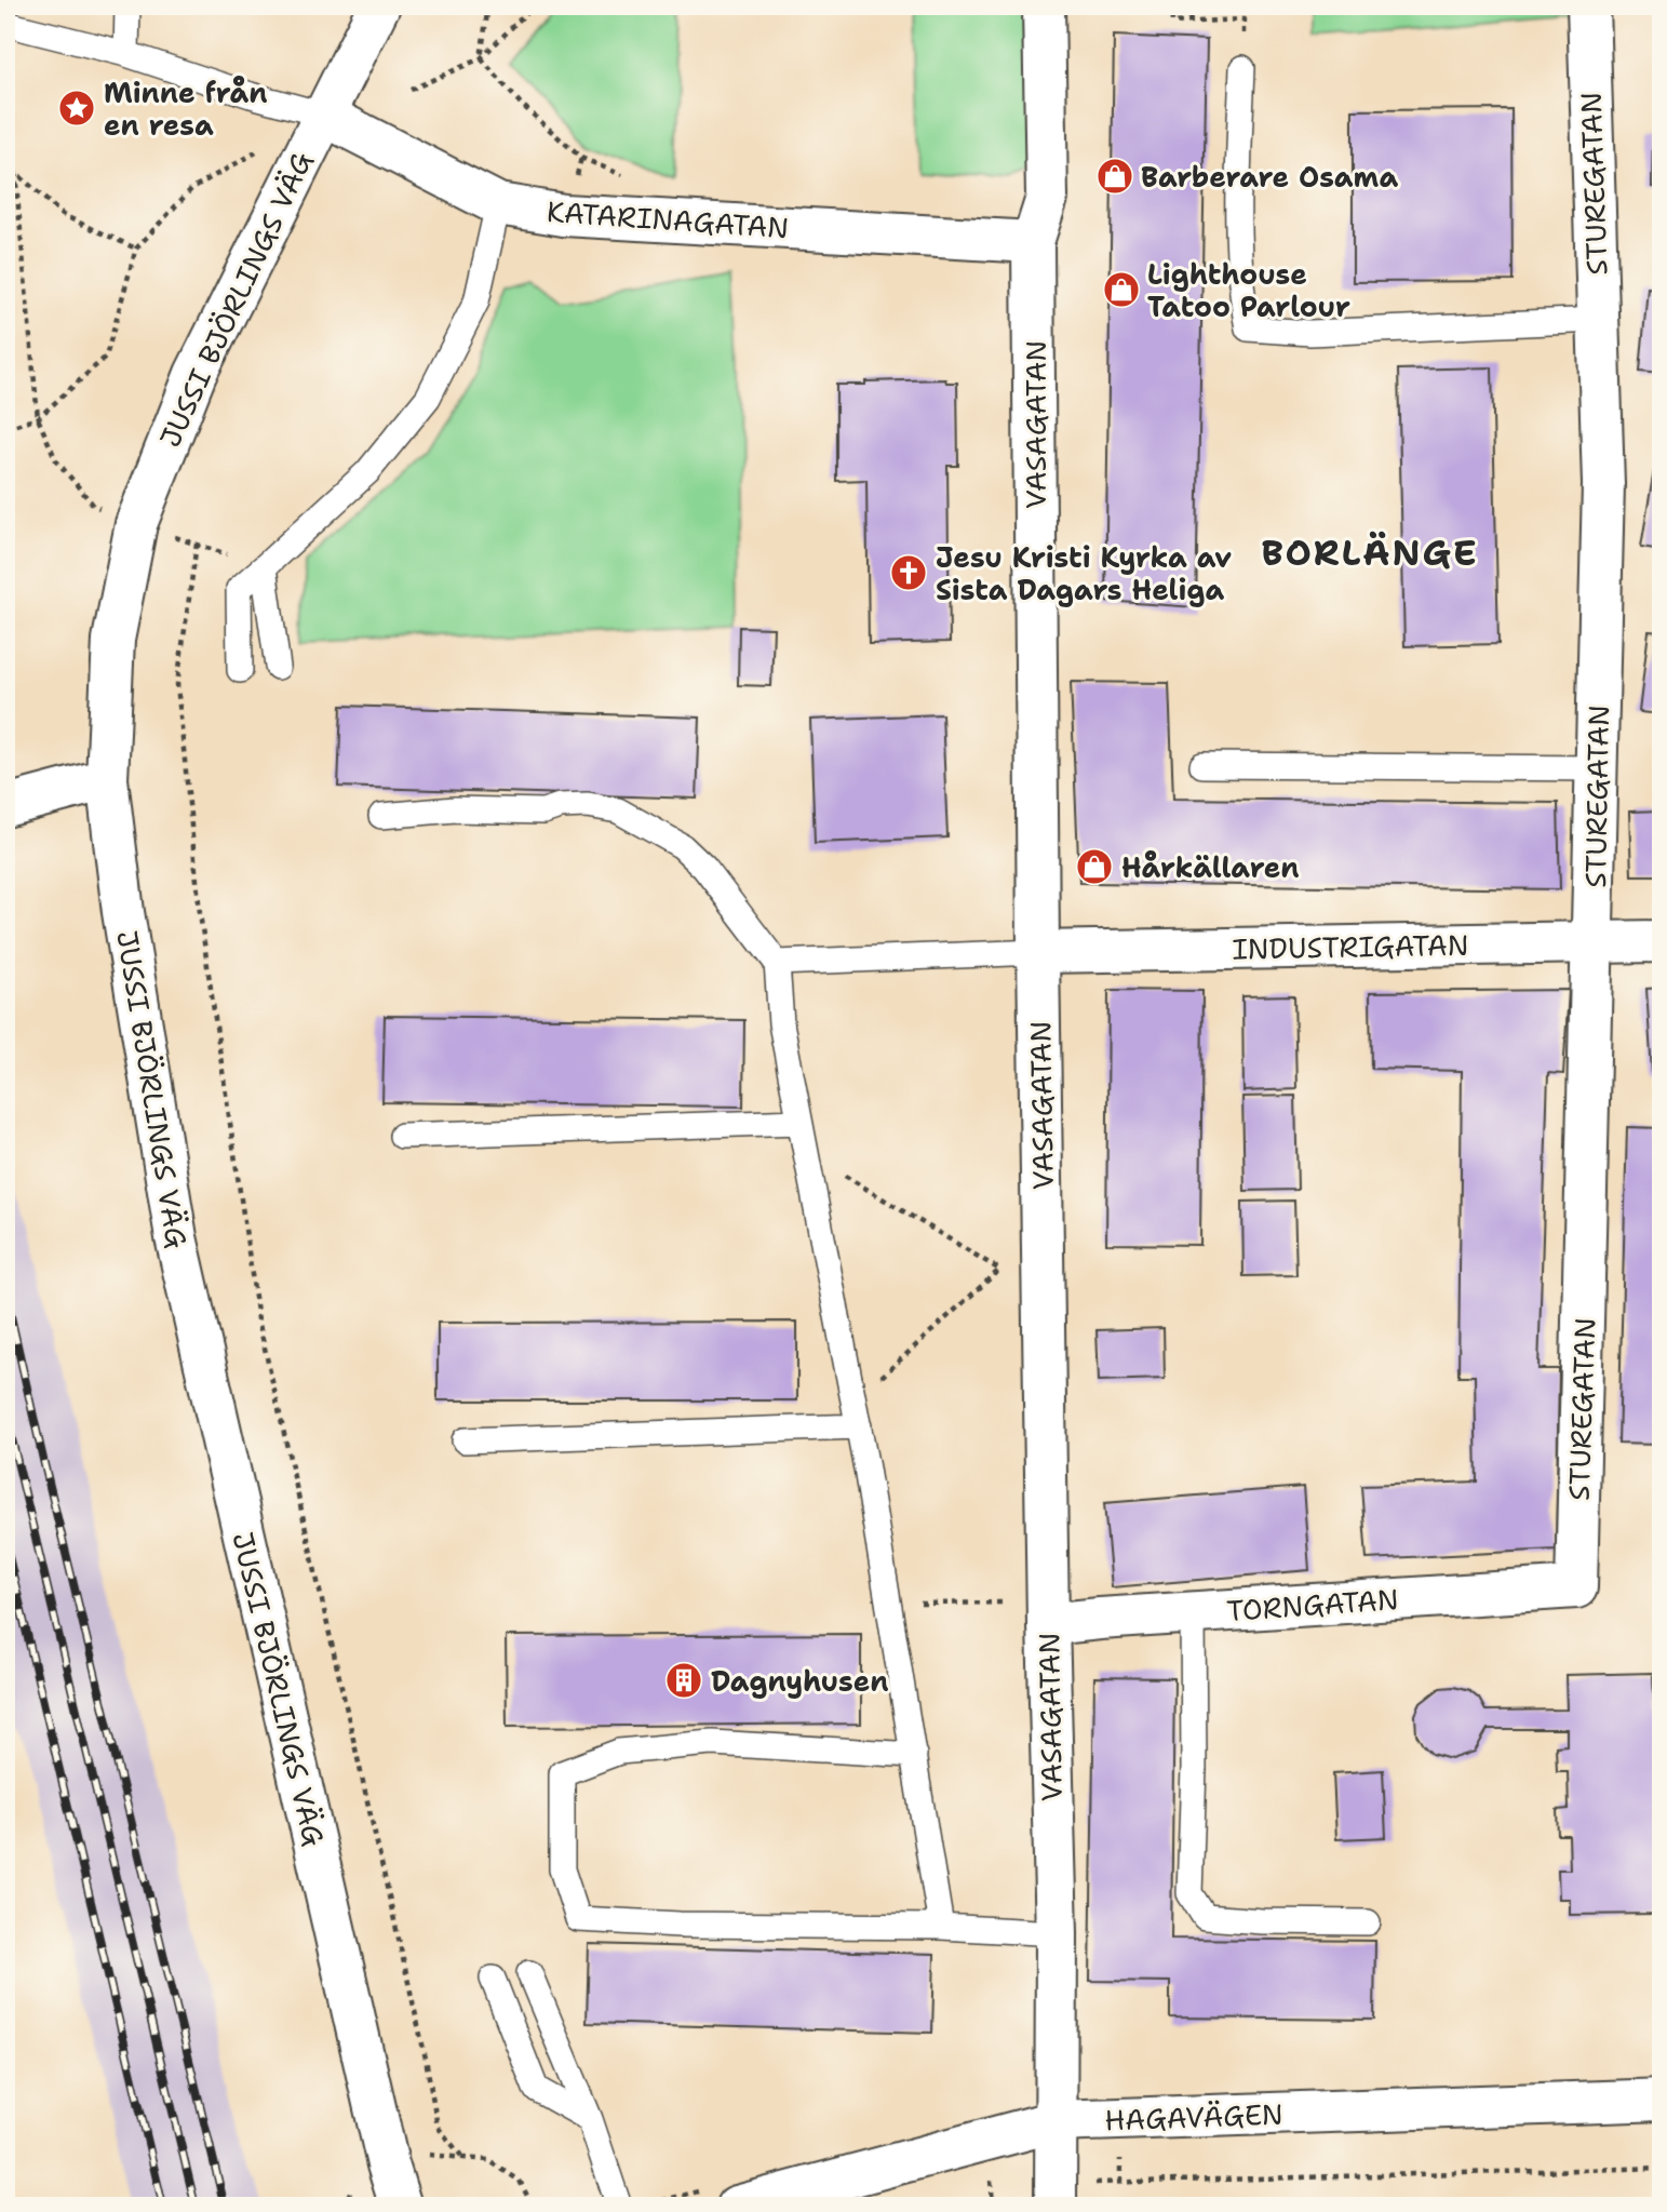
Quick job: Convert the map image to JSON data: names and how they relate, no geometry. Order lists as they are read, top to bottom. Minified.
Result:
{"streets":{"street":["STUREGATAN","KATARINAGATAN","JUSSI BJÖRLINGS VÄG","VASAGATAN","INDUSTRIGATAN","TORNGATAN","HAGAVÄGEN"]},"crossings":[["STUREGATAN","INDUSTRIGATAN"],["STUREGATAN","TORNGATAN"],["KATARINAGATAN","JUSSI BJÖRLINGS VÄG"],["KATARINAGATAN","VASAGATAN"],["VASAGATAN","INDUSTRIGATAN"],["VASAGATAN","TORNGATAN"],["VASAGATAN","HAGAVÄGEN"]],"districts":["BORLÄNGE"],"places":{"place":["Minne från en resa"],"shop":["Barberare Osama","Lighthouse Tatoo Parlour","Hårkällaren"],"church":["Jesu Kristi Kyrka av Sista Dagars Heliga"],"building":["Dagnyhusen"]}}
